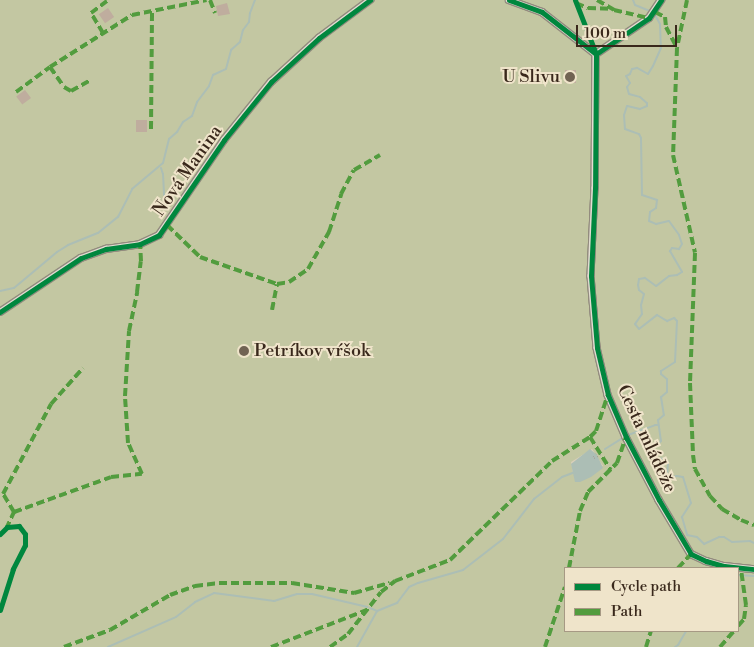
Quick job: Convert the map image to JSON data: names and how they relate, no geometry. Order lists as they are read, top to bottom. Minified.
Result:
{"streets":{"street":["Nová Manina","Cesta mládeže"]},"places":["U Slivu","Petríkov vŕšok"],"legend":["Cycle path","Path"],"scale_bar":"100 m"}
